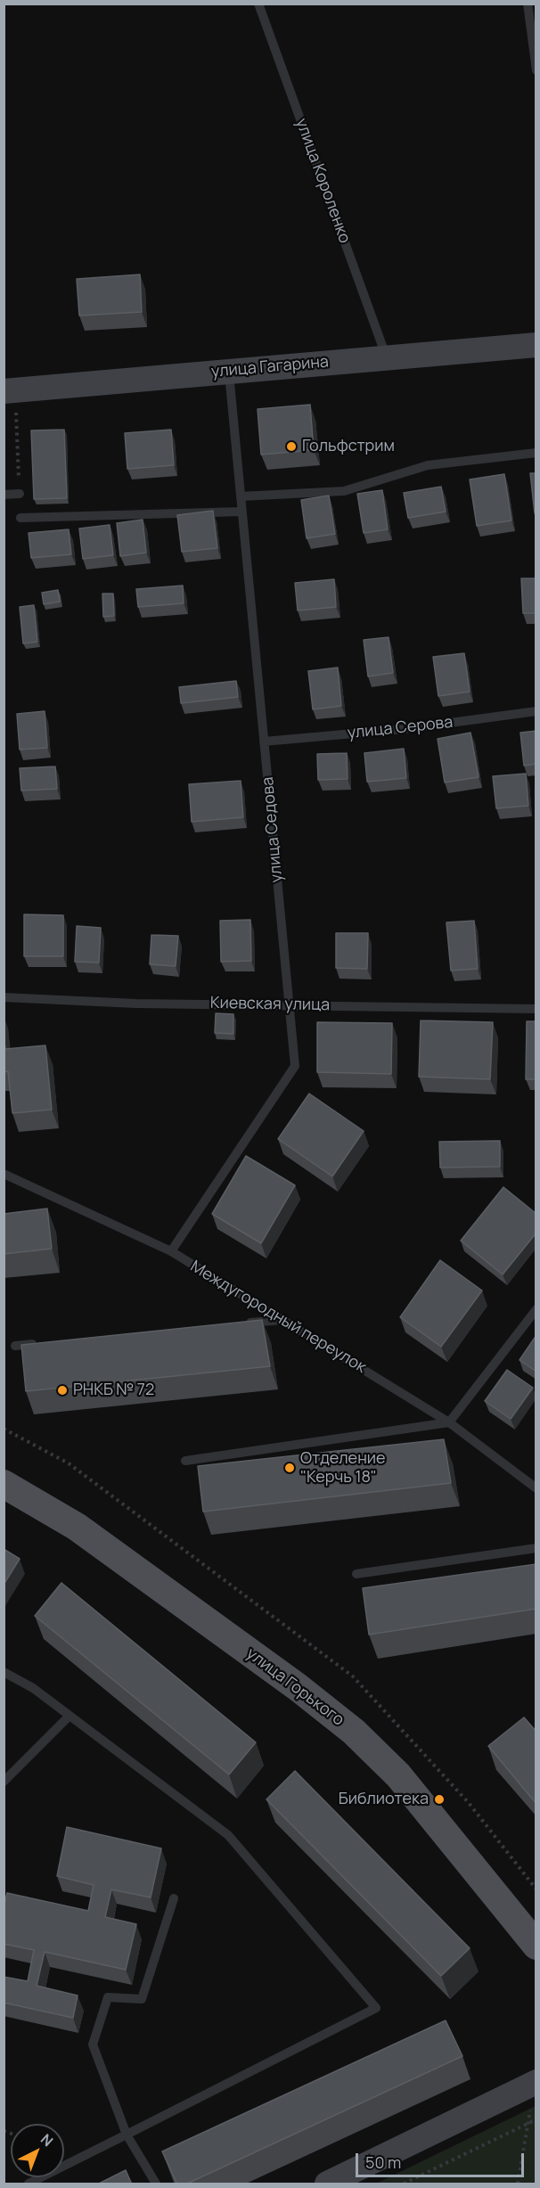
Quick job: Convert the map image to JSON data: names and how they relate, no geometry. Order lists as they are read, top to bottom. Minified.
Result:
{"streets":{"main road":["улица Гагарина","улица Горького"],"lane":["улица Короленко","улица Серова","улица Седова","Киевская улица","Междугородный переулок"]},"crossings":[["улица Короленко","улица Гагарина"],["улица Гагарина","улица Седова"],["улица Серова","улица Седова"],["улица Седова","Киевская улица"],["улица Седова","Междугородный переулок"]],"places":["Гольфстрим","РНКБ № 72","Отделение \"Керчь 18\"","Библиотека"],"scale_bar":"50 m","north":"top right"}
